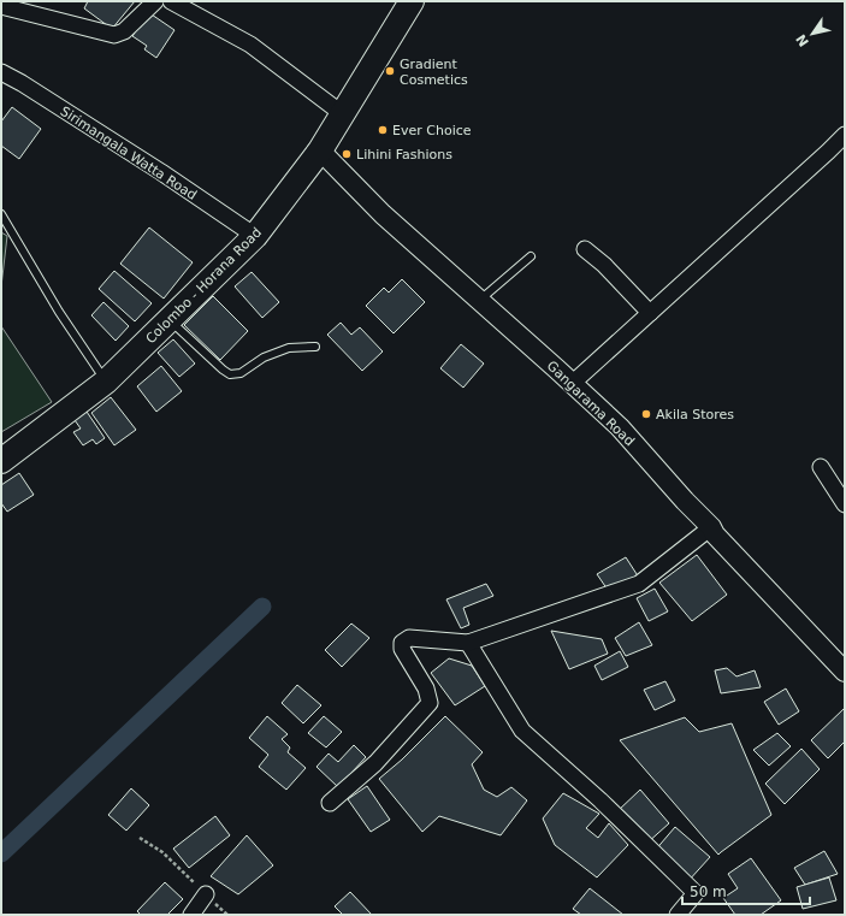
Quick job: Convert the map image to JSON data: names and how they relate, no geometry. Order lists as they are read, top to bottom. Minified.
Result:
{"streets":{"main road":["Colombo - Horana Road"],"street":["Sirimangala Watta Road","Gangarama Road"]},"crossings":[["Sirimangala Watta Road","Colombo - Horana Road"],["Colombo - Horana Road","Gangarama Road"]],"places":["Gradient Cosmetics","Ever Choice","Lihini Fashions","Akila Stores"],"scale_bar":"50 m","north":"bottom left"}
